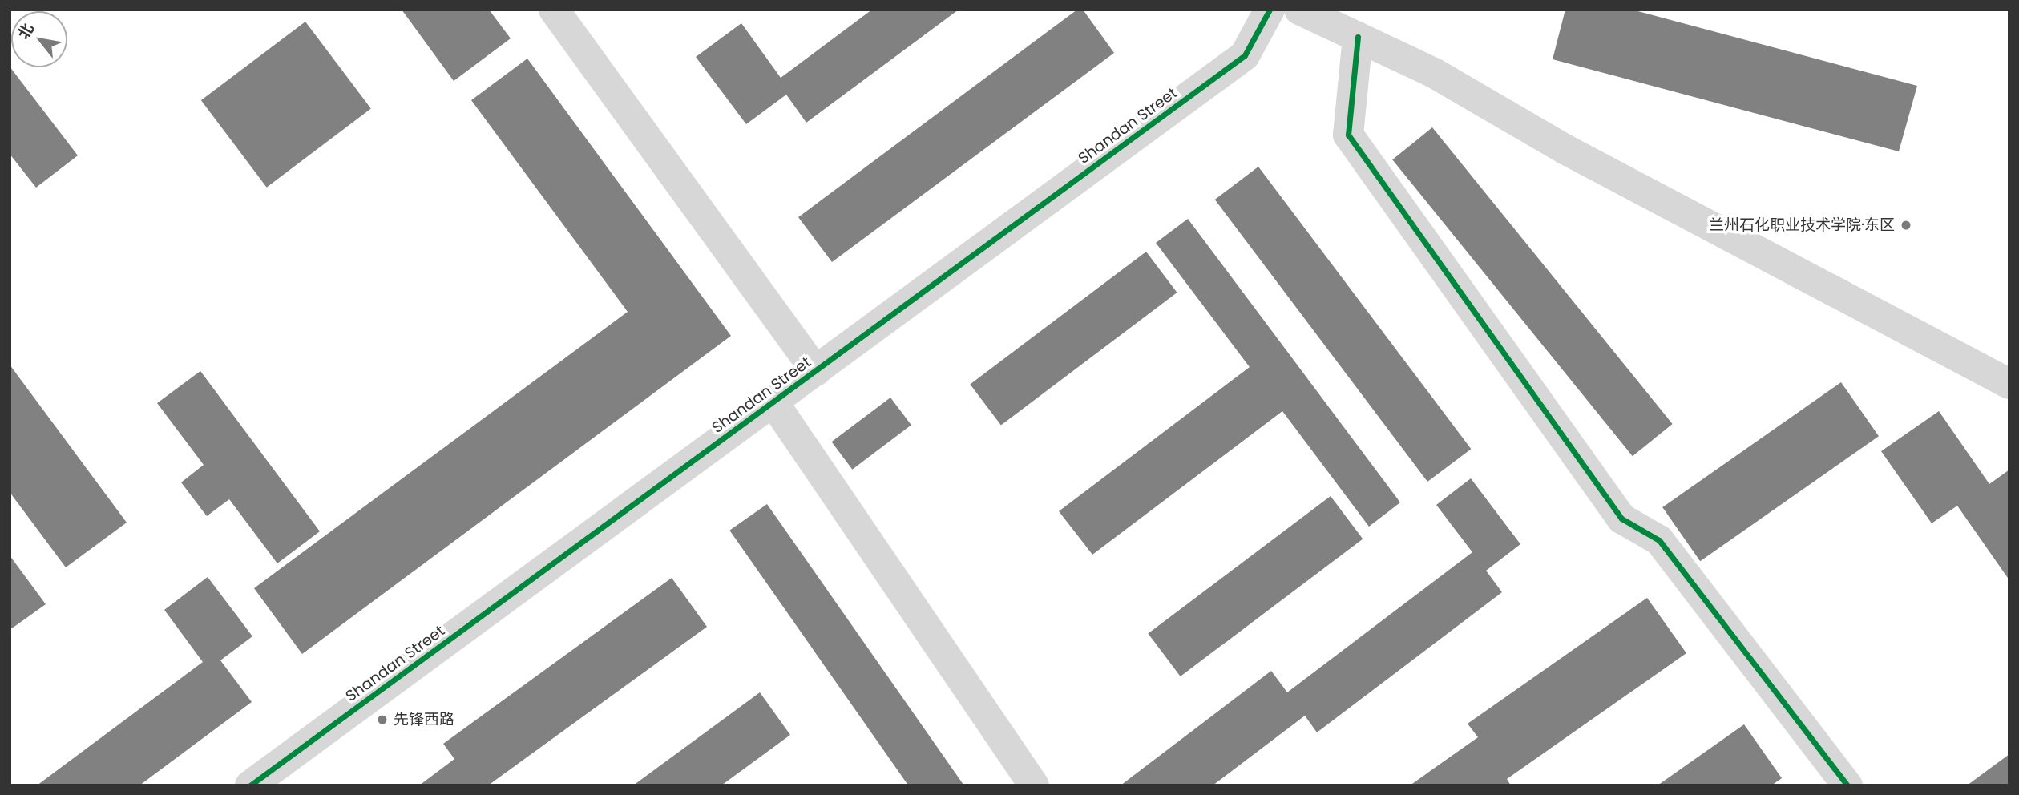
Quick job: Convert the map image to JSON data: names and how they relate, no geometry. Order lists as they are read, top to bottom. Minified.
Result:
{"streets":{"street":["Shandan Street"]},"places":["兰州石化职业技术学院·东区","先锋西路"],"north":"top left"}
